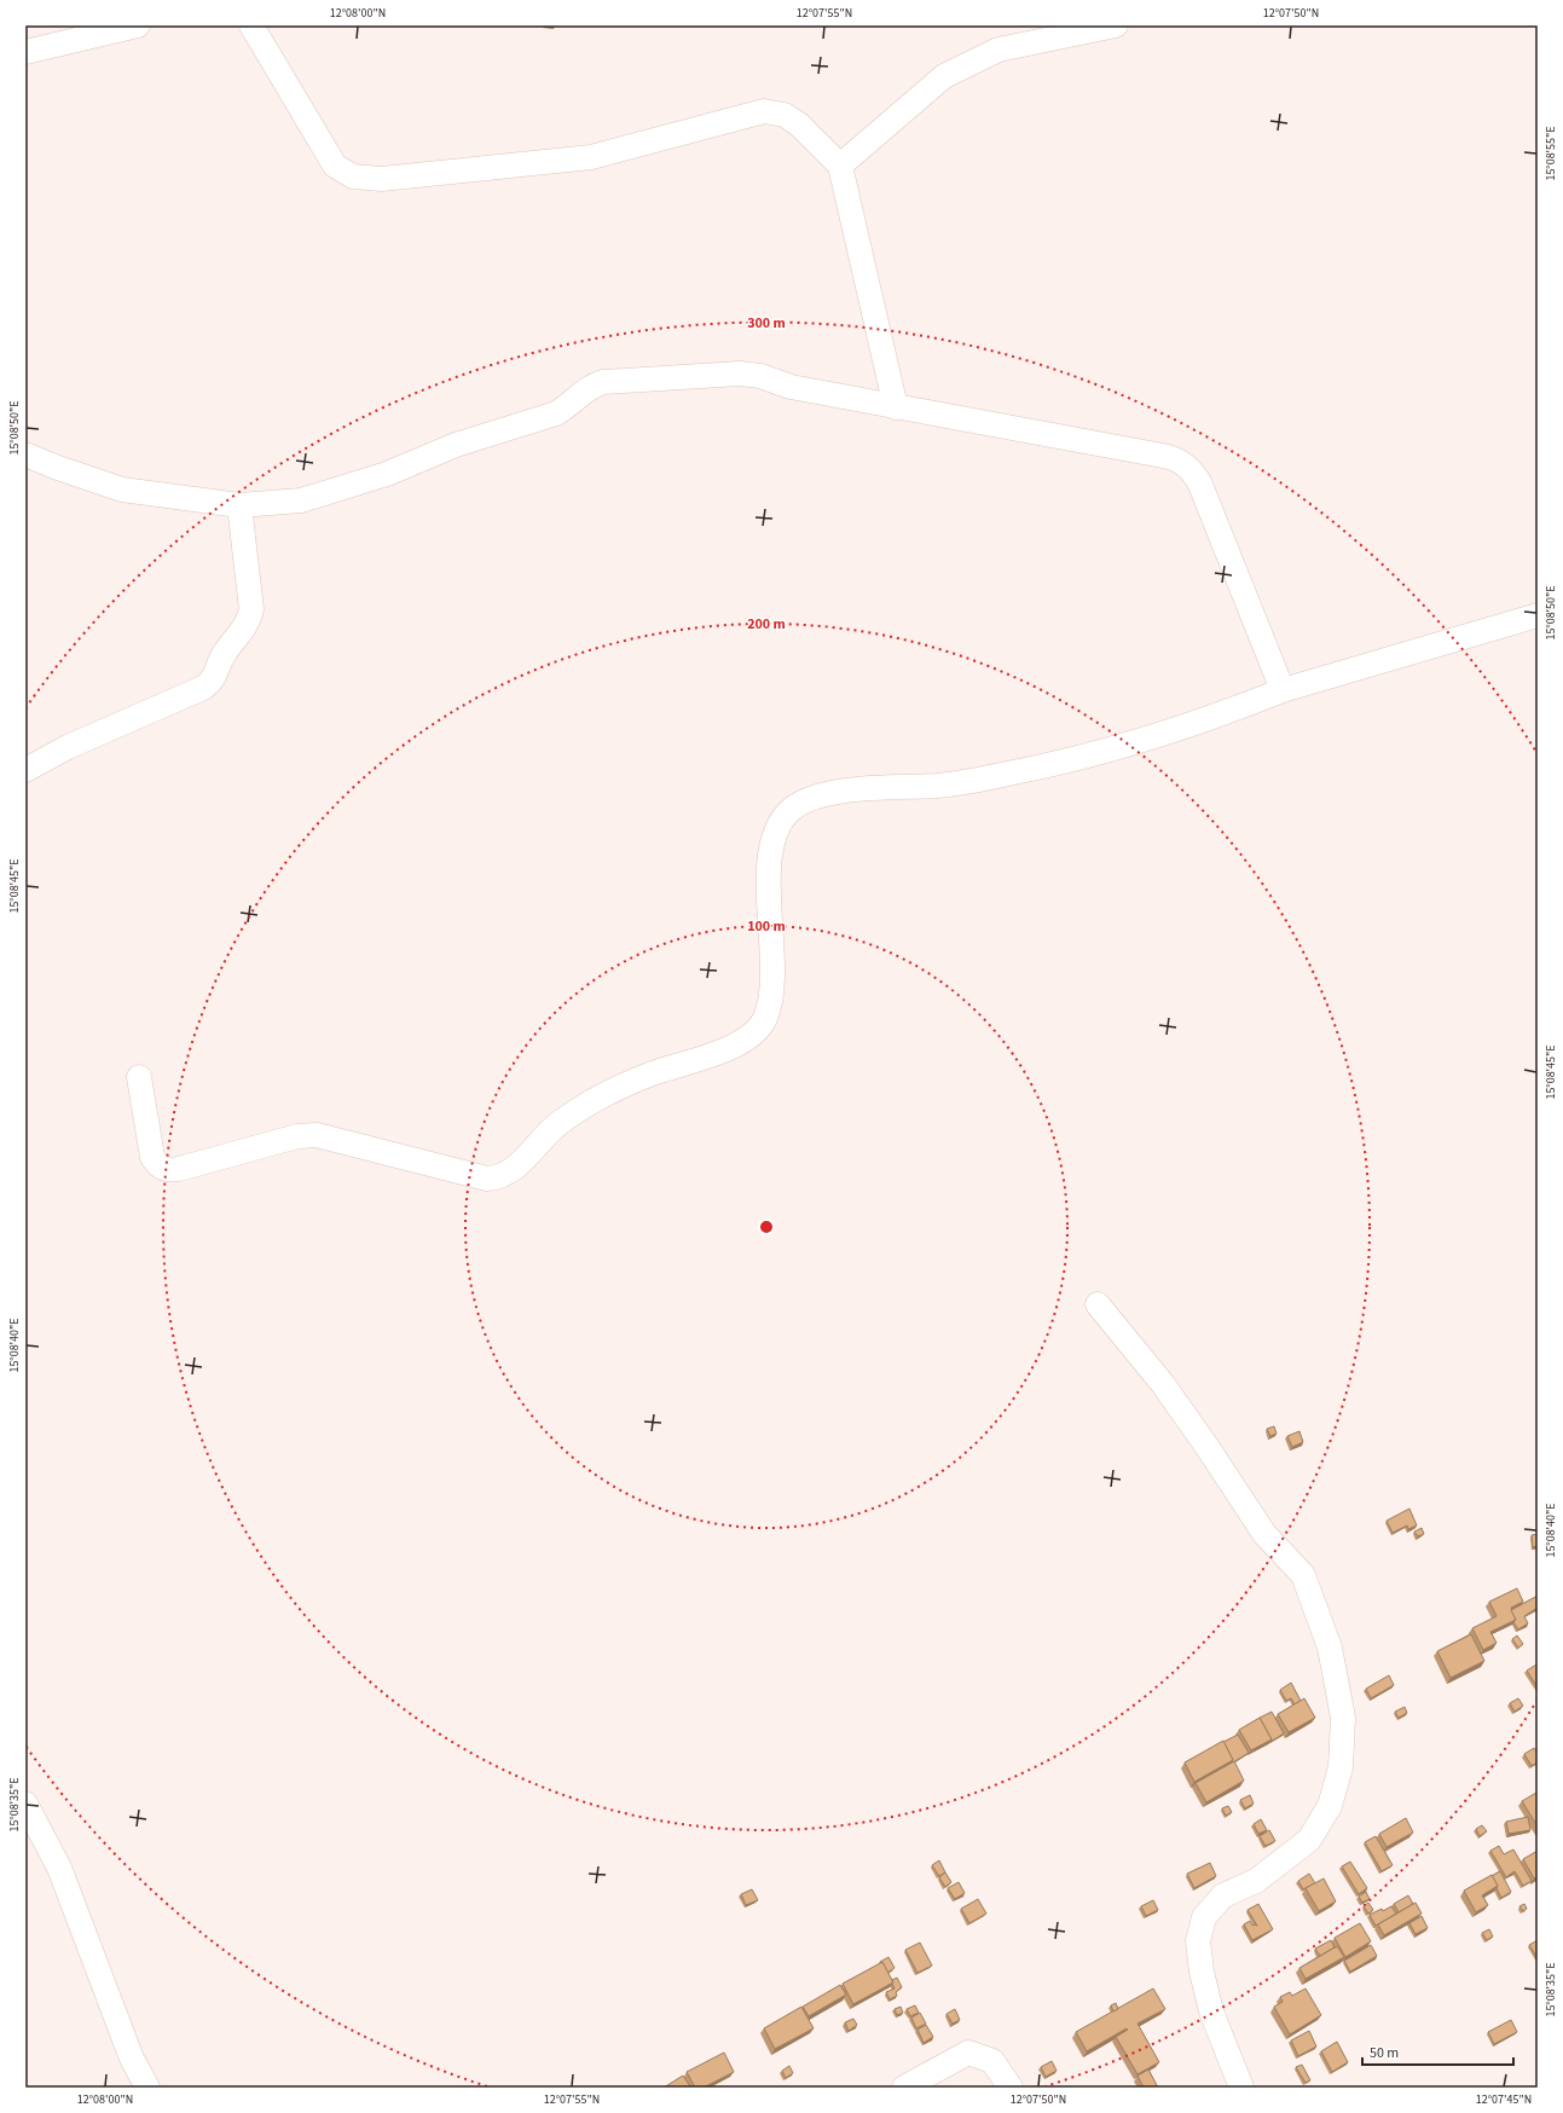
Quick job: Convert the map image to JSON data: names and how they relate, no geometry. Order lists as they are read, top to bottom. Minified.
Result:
{"scale_bar":"50 m","coordinates":["12°08'00\"N","12°07'55\"N","12°07'50\"N","15°08'55\"E","15°08'50\"E","15°08'45\"E","15°08'40\"E","15°08'35\"E","12°07'45\"N"],"rings":["300 m","200 m","100 m"]}
